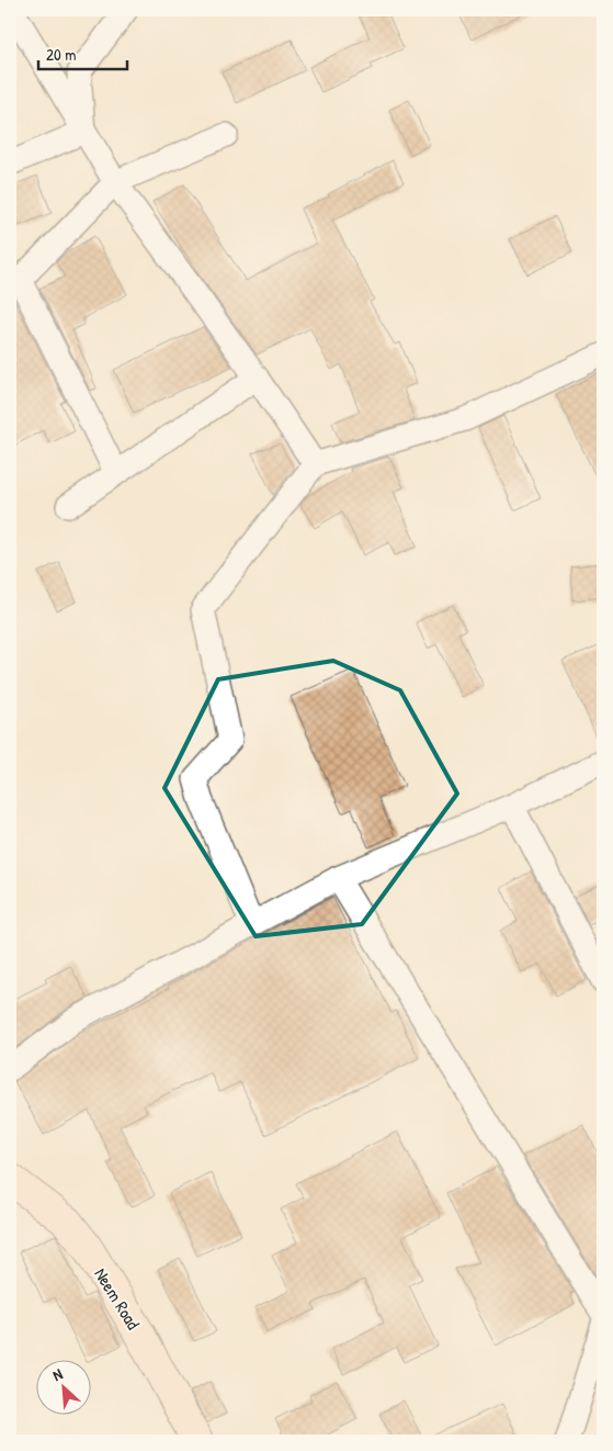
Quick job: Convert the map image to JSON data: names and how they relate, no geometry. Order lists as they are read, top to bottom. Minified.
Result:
{"streets":{"main road":["Neem Road"]},"scale_bar":"20 m","north":"top left"}
